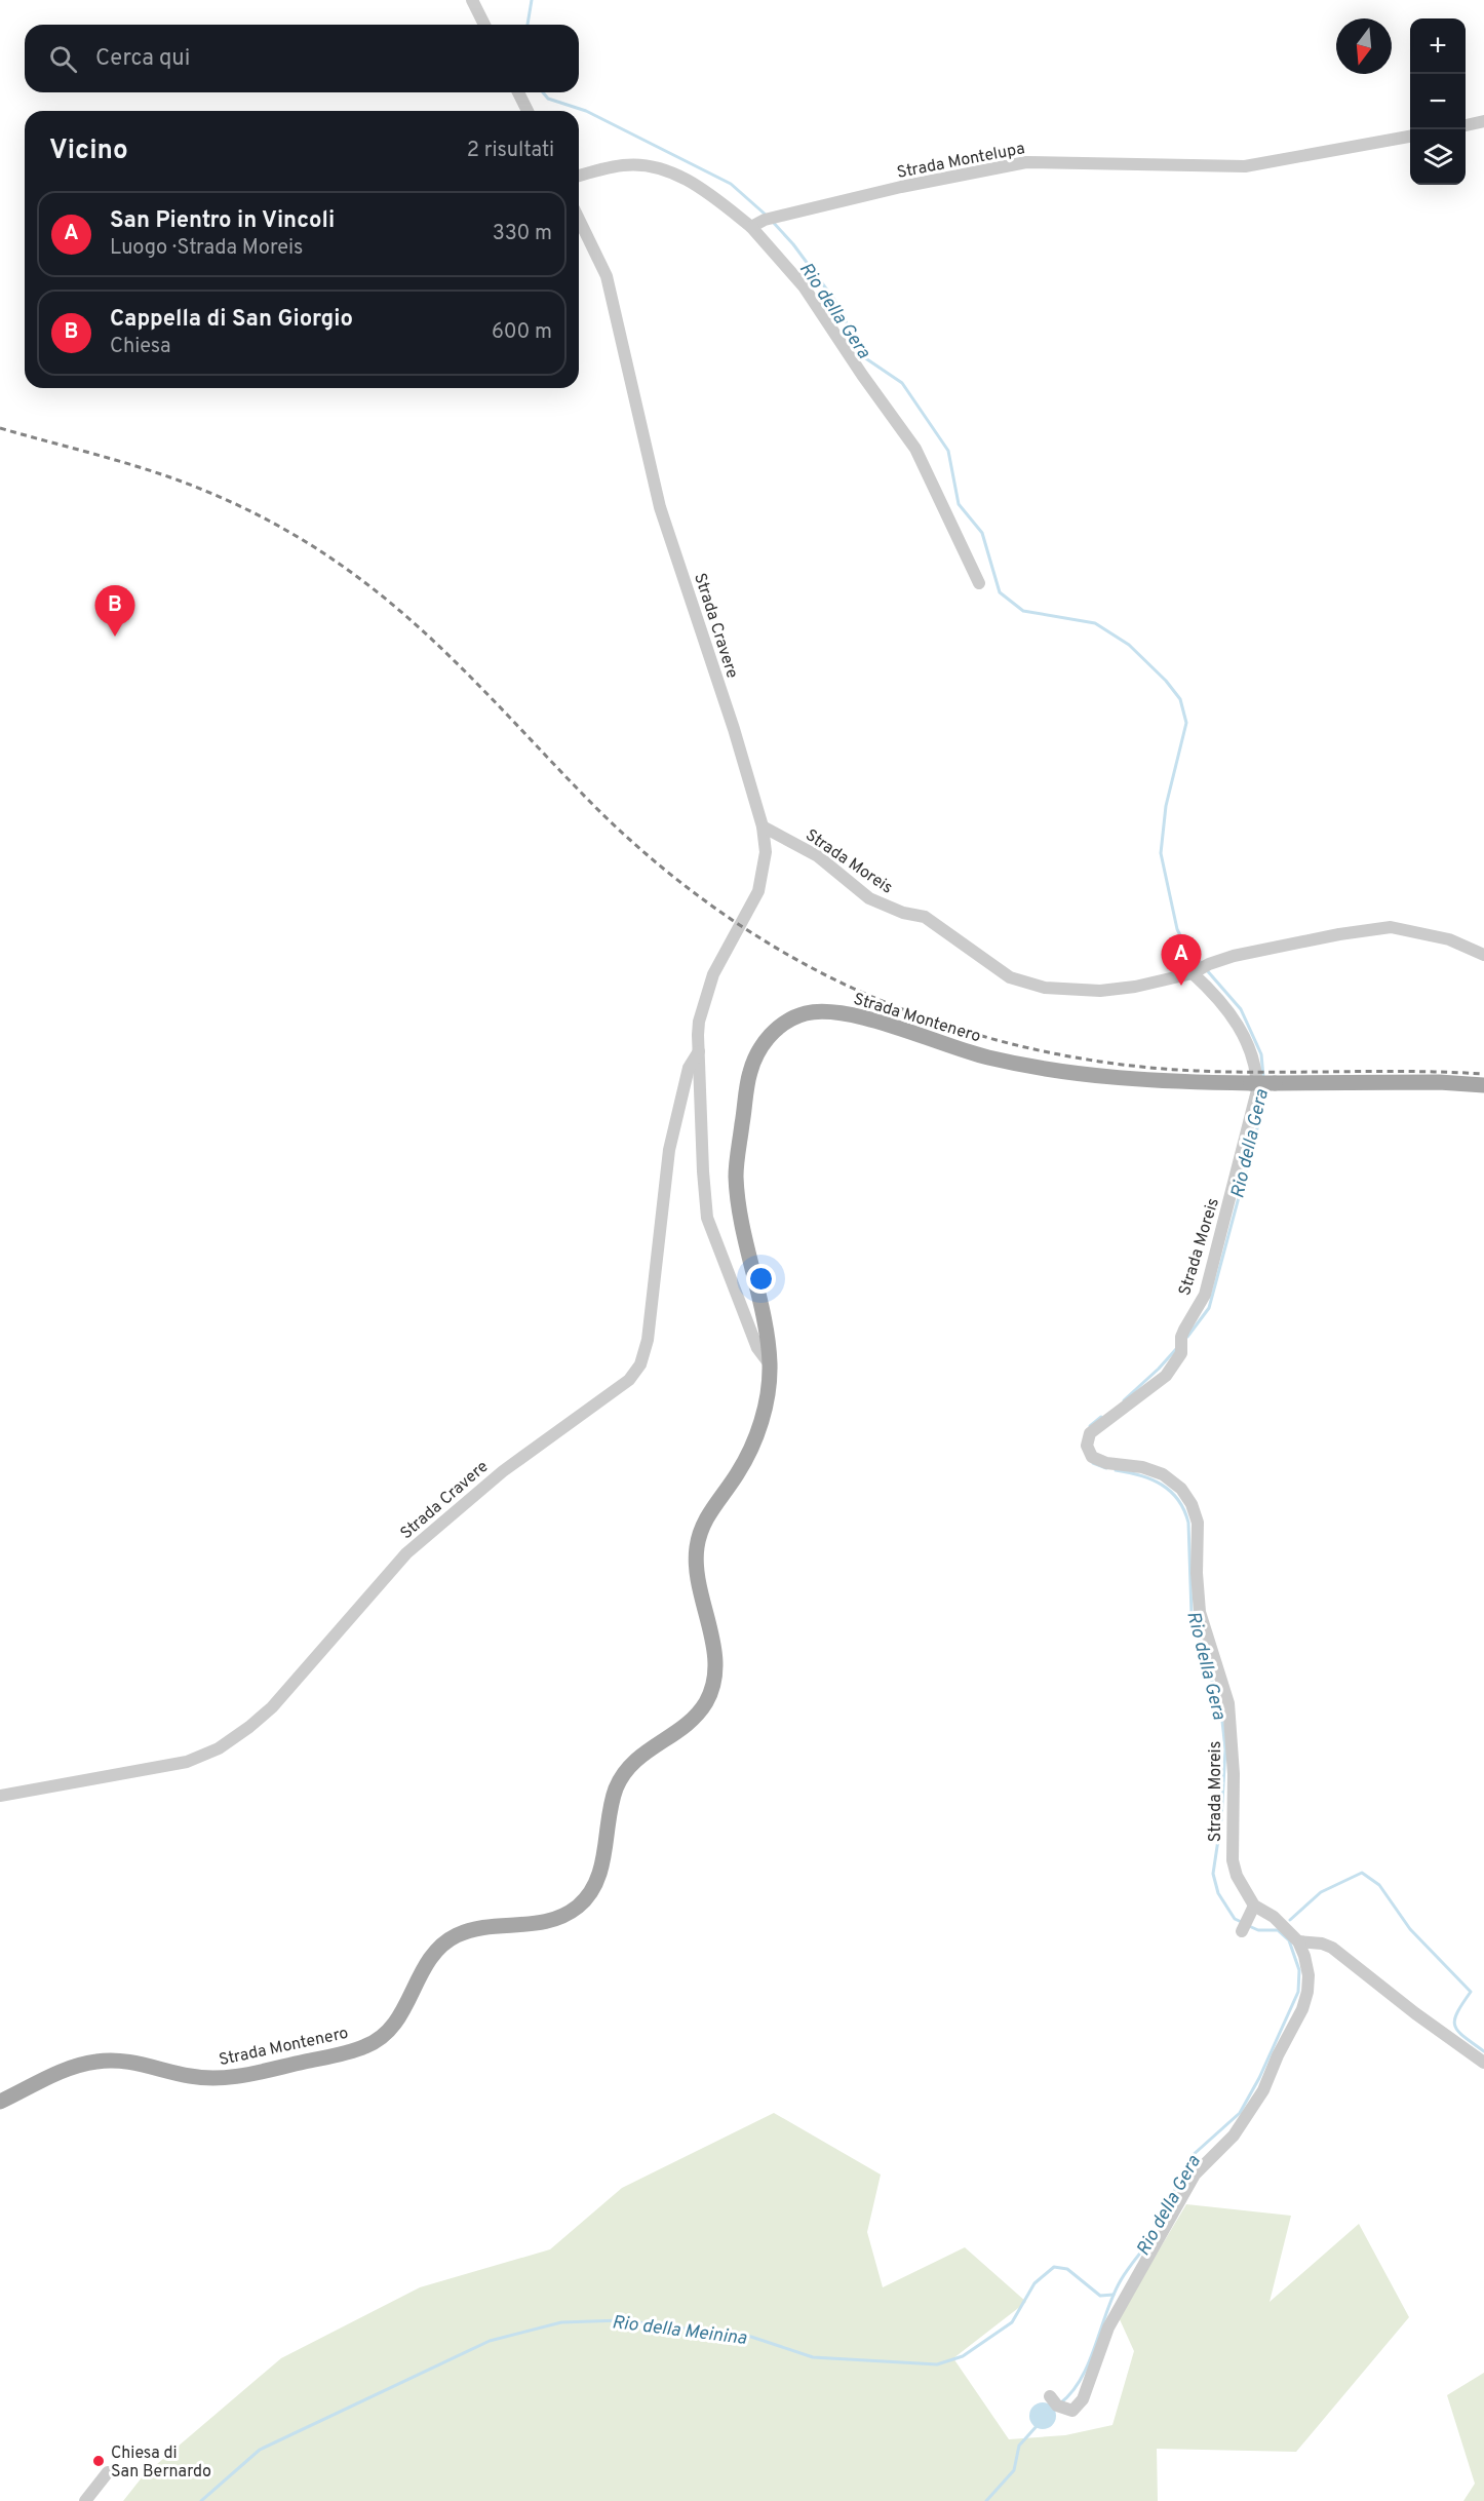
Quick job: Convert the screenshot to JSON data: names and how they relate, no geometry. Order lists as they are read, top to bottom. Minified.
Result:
{"streets":{"main road":["Strada Montenero"],"street":["Strada Montelupa","Strada Cravere","Strada Moreis"]},"crossings":[["Strada Cravere","Strada Moreis"],["Strada Cravere","Strada Montenero"]],"water":["Rio della Gera","Rio della Meinina"],"places":["Chiesa di San Bernardo"],"north":"bottom","page":{"map_buttons":["+","−"],"search":"Cerca qui","heading":["Vicino","2 risultati"],"list":[{"mark":"A","name":"San Pientro in Vincoli","note":"Luogo · Strada Moreis","value":"330 m"},{"mark":"B","name":"Cappella di San Giorgio","note":"Chiesa","value":"600 m"}],"pins":["B","A"]}}
